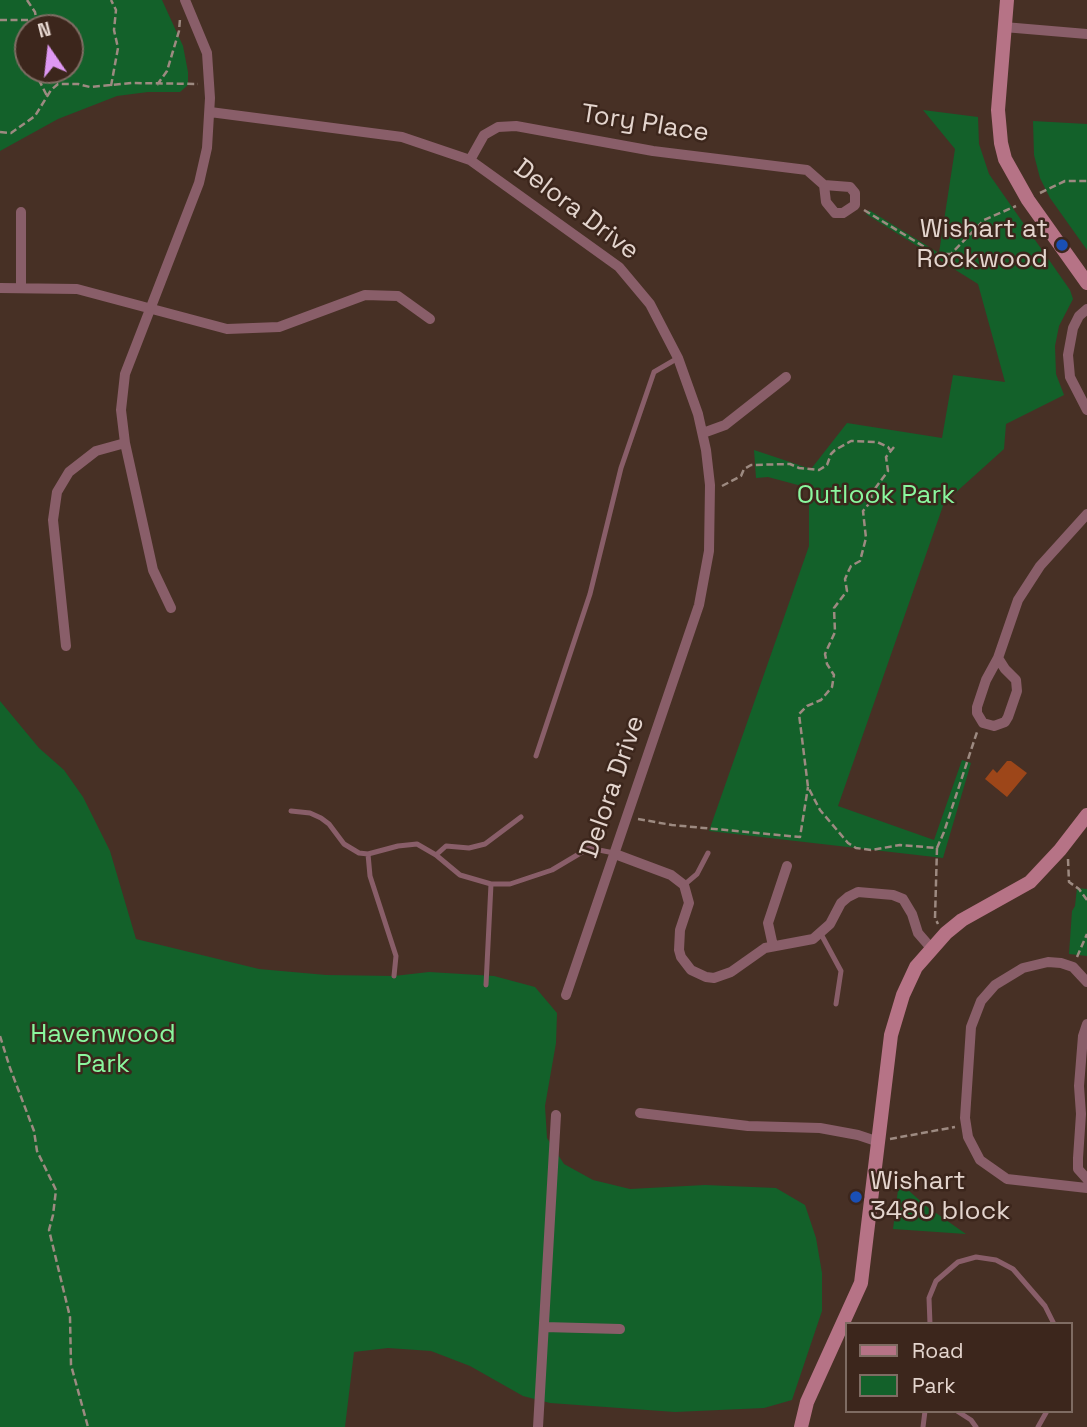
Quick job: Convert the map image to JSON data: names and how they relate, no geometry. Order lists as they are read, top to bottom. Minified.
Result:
{"streets":{"street":["Tory Place","Delora Drive"]},"crossings":[["Tory Place","Delora Drive"]],"parks":["Outlook Park","Havenwood Park"],"places":["Wishart at Rockwood","Wishart 3480 block"],"legend":["Road","Park"],"north":"top"}
